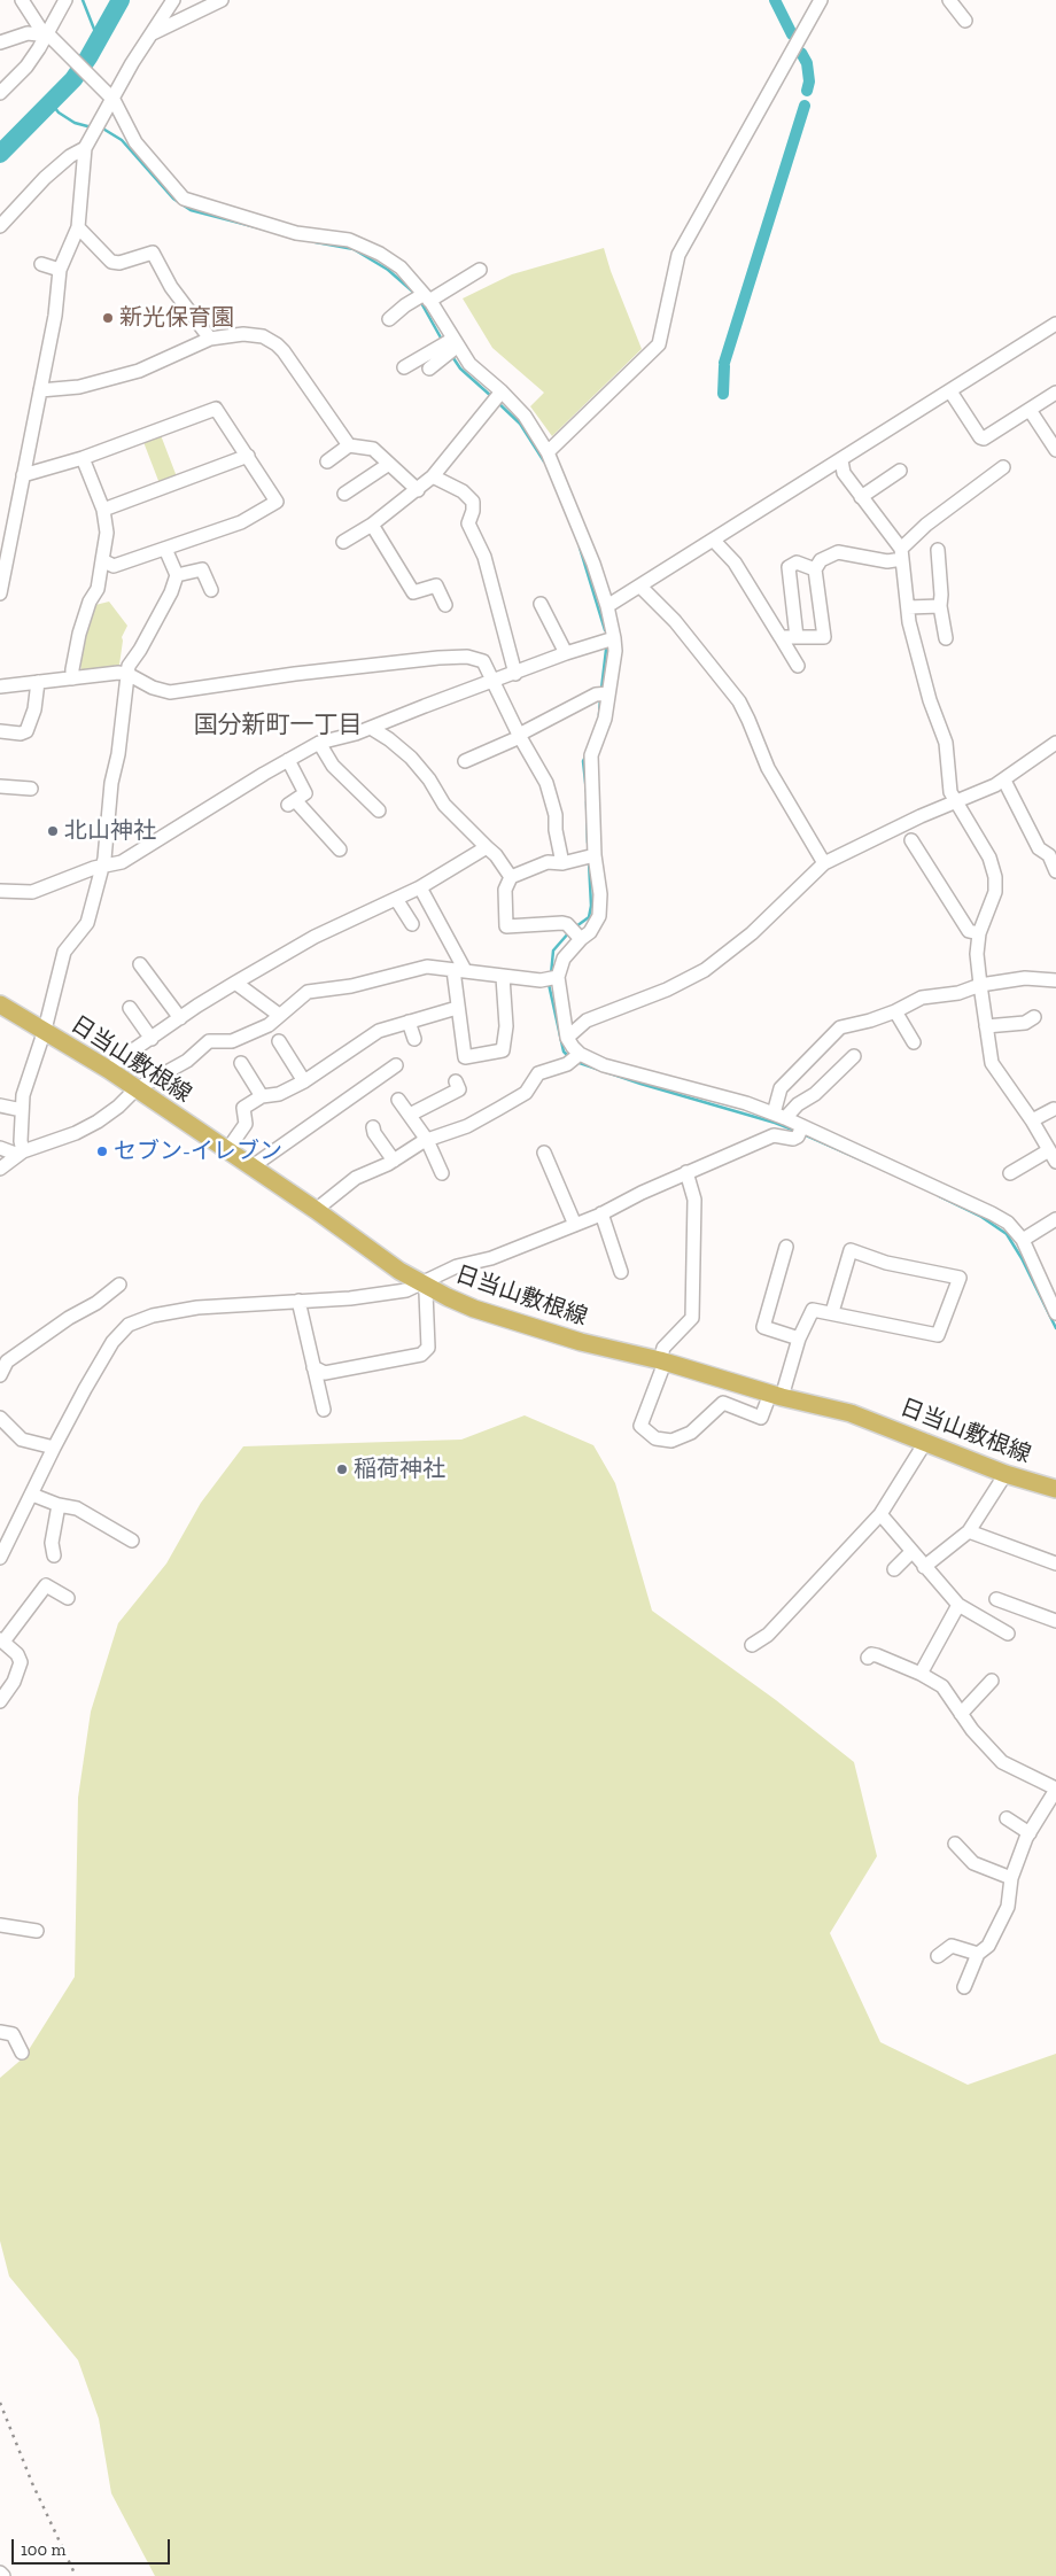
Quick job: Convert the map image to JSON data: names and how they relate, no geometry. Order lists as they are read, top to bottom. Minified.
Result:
{"streets":{"main road":["日当山敷根線"]},"districts":["国分新町一丁目"],"places":["新光保育園","北山神社","セブン-イレブン","稲荷神社"],"scale_bar":"100 m"}
